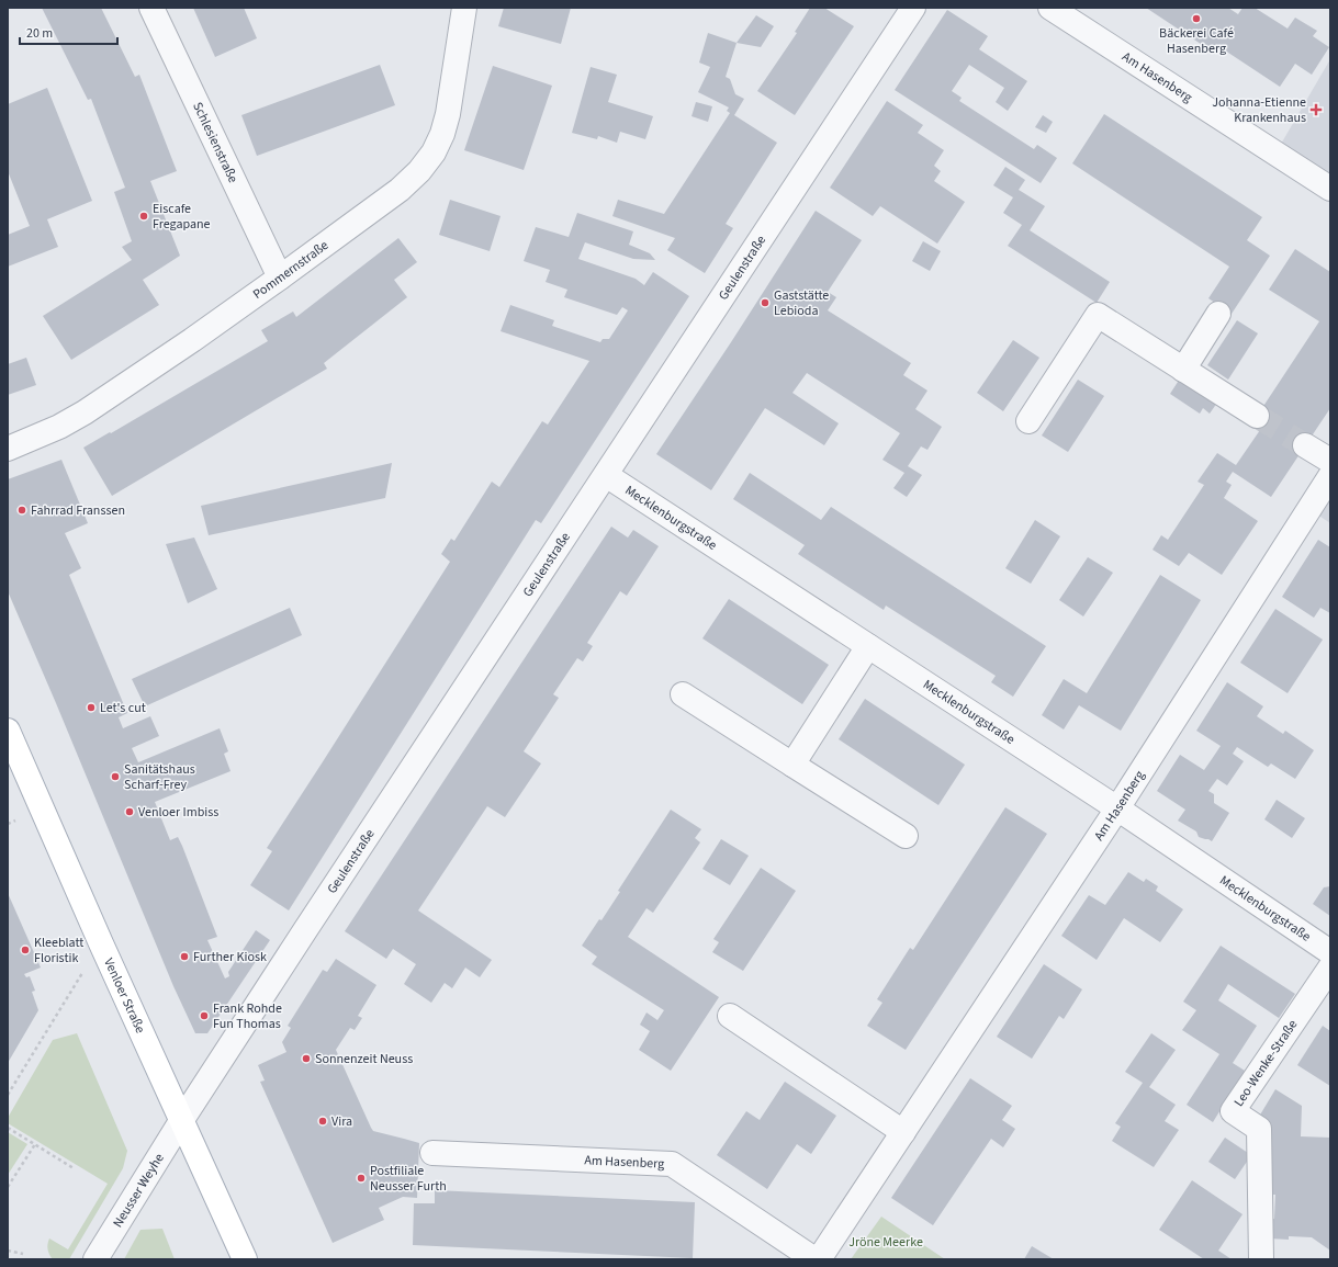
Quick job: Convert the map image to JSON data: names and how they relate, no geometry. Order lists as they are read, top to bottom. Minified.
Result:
{"streets":{"main road":["Venloer Straße"],"street":["Am Hasenberg","Schlesienstraße","Geulenstraße","Pommernstraße","Mecklenburgstraße","Leo-Wenke-Straße","Neusser Weyhe"]},"crossings":[["Am Hasenberg","Mecklenburgstraße"],["Schlesienstraße","Pommernstraße"],["Geulenstraße","Mecklenburgstraße"],["Geulenstraße","Venloer Straße"],["Geulenstraße","Neusser Weyhe"],["Venloer Straße","Neusser Weyhe"]],"parks":["Jröne Meerke"],"places":{"other":["Bäckerei Café Hasenberg","Eiscafe Fregapane","Gaststätte Lebioda","Fahrrad Franssen","Let's cut","Sanitätshaus Scharf-Frey","Venloer Imbiss","Kleeblatt Floristik","Further Kiosk","Frank Rohde Fun Thomas","Sonnenzeit Neuss","Vira","Postfiliale Neusser Furth"],"health":["Johanna-Etienne Krankenhaus"]},"scale_bar":"20 m"}
